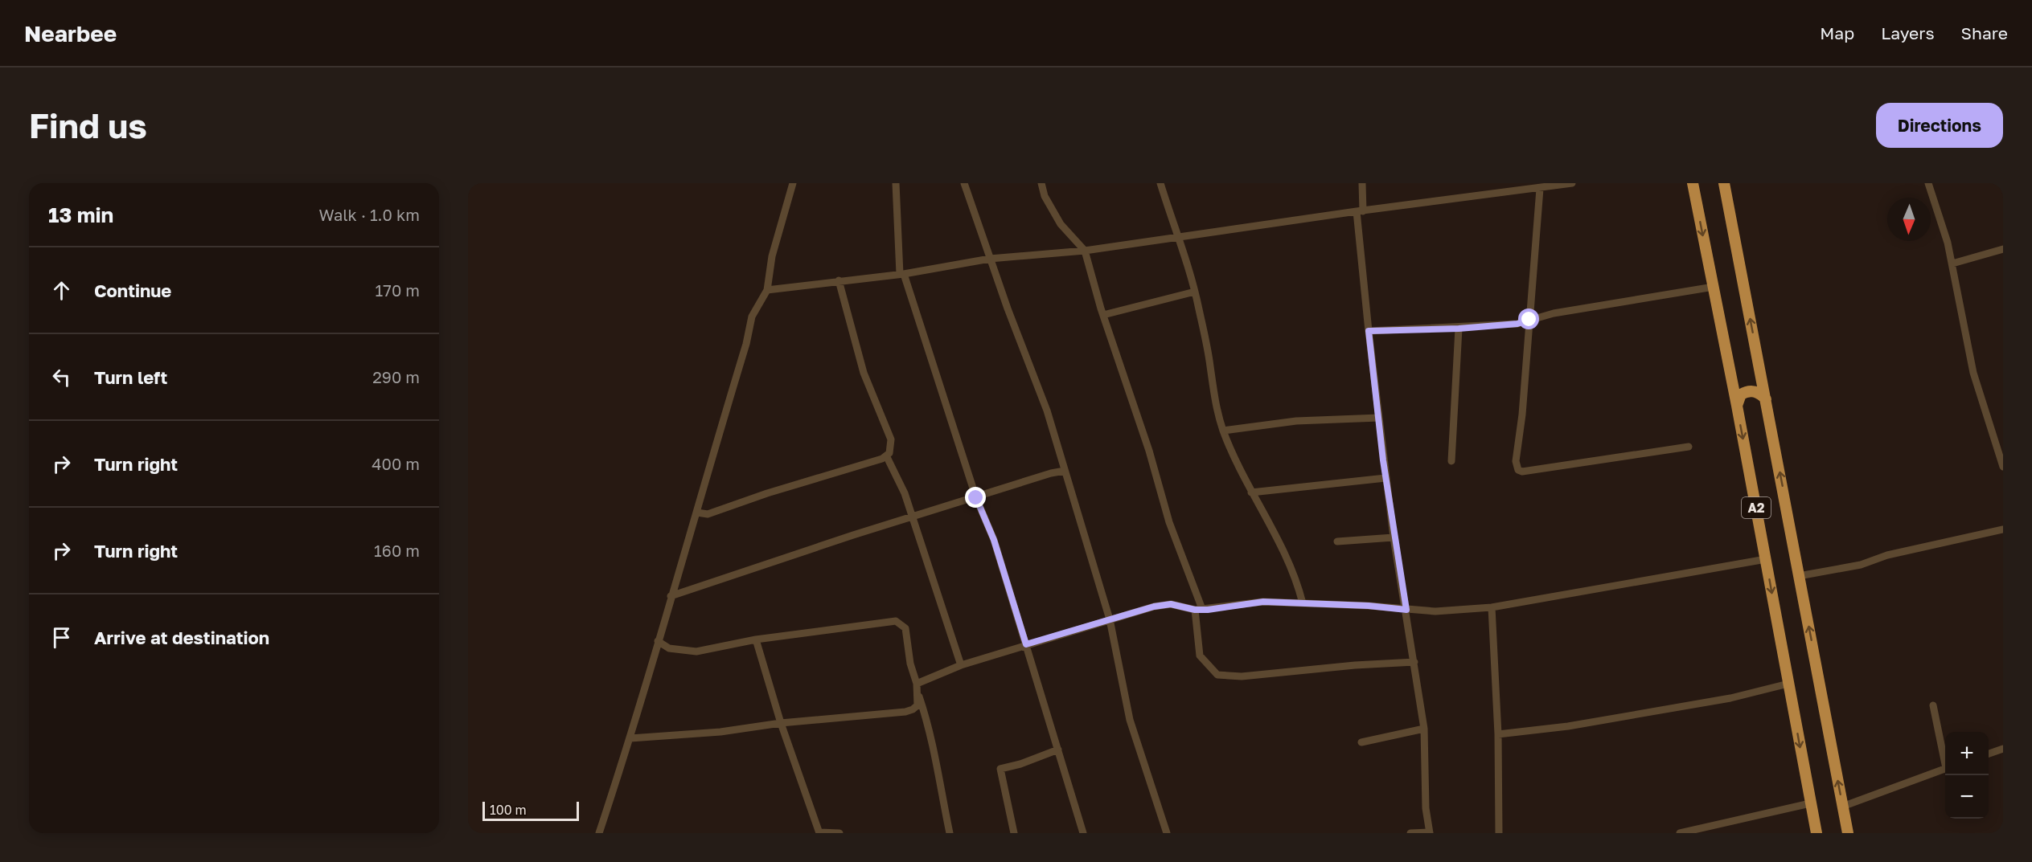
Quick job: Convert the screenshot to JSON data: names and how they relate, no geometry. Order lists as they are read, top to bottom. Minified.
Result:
{"streets":{"highway":["A2"]},"scale_bar":"100 m","north":"bottom","page":{"header":"Nearbee","nav":["Map","Layers","Share"],"buttons":"Directions","title":"Find us","heading":["13 min","Walk · 1.0 km"],"list":[["Continue","170 m"],["Turn left","290 m"],["Turn right","400 m"],["Turn right","160 m"],"Arrive at destination"],"map_buttons":["+","−"],"scale":"100 m"}}
